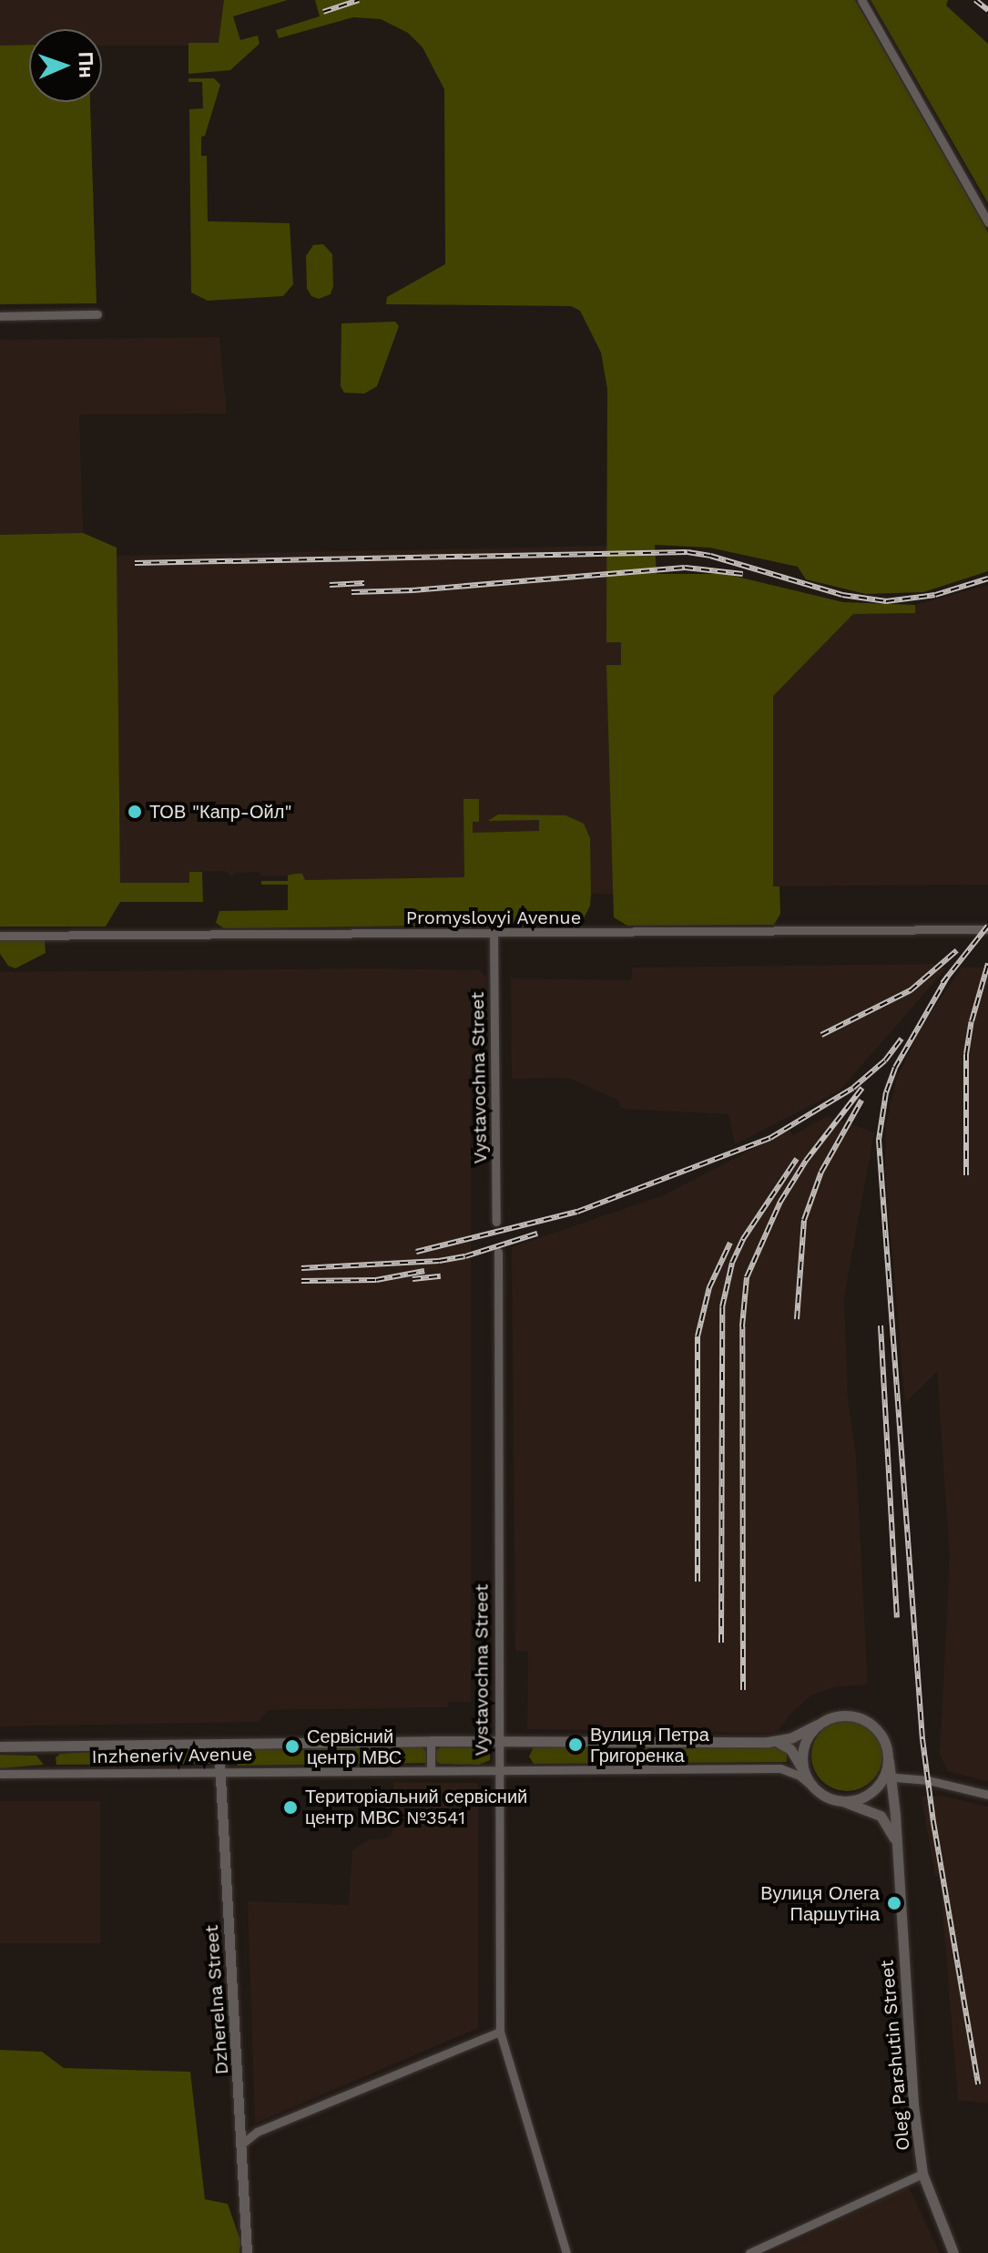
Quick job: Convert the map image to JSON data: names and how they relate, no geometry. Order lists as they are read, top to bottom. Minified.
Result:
{"streets":{"street":["Promyslovyi Avenue","Vystavochna Street","Inzheneriv Avenue","Dzherelna Street","Oleg Parshutin Street"]},"crossings":[["Promyslovyi Avenue","Vystavochna Street"],["Vystavochna Street","Inzheneriv Avenue"],["Inzheneriv Avenue","Dzherelna Street"],["Inzheneriv Avenue","Oleg Parshutin Street"]],"places":["ТОВ \"Капр-Ойл\"","Вулиця Петра Григоренка","Сервісний центр МВС","Територіальний сервісний центр МВС №3541","Вулиця Олега Паршутіна"],"north":"right"}
